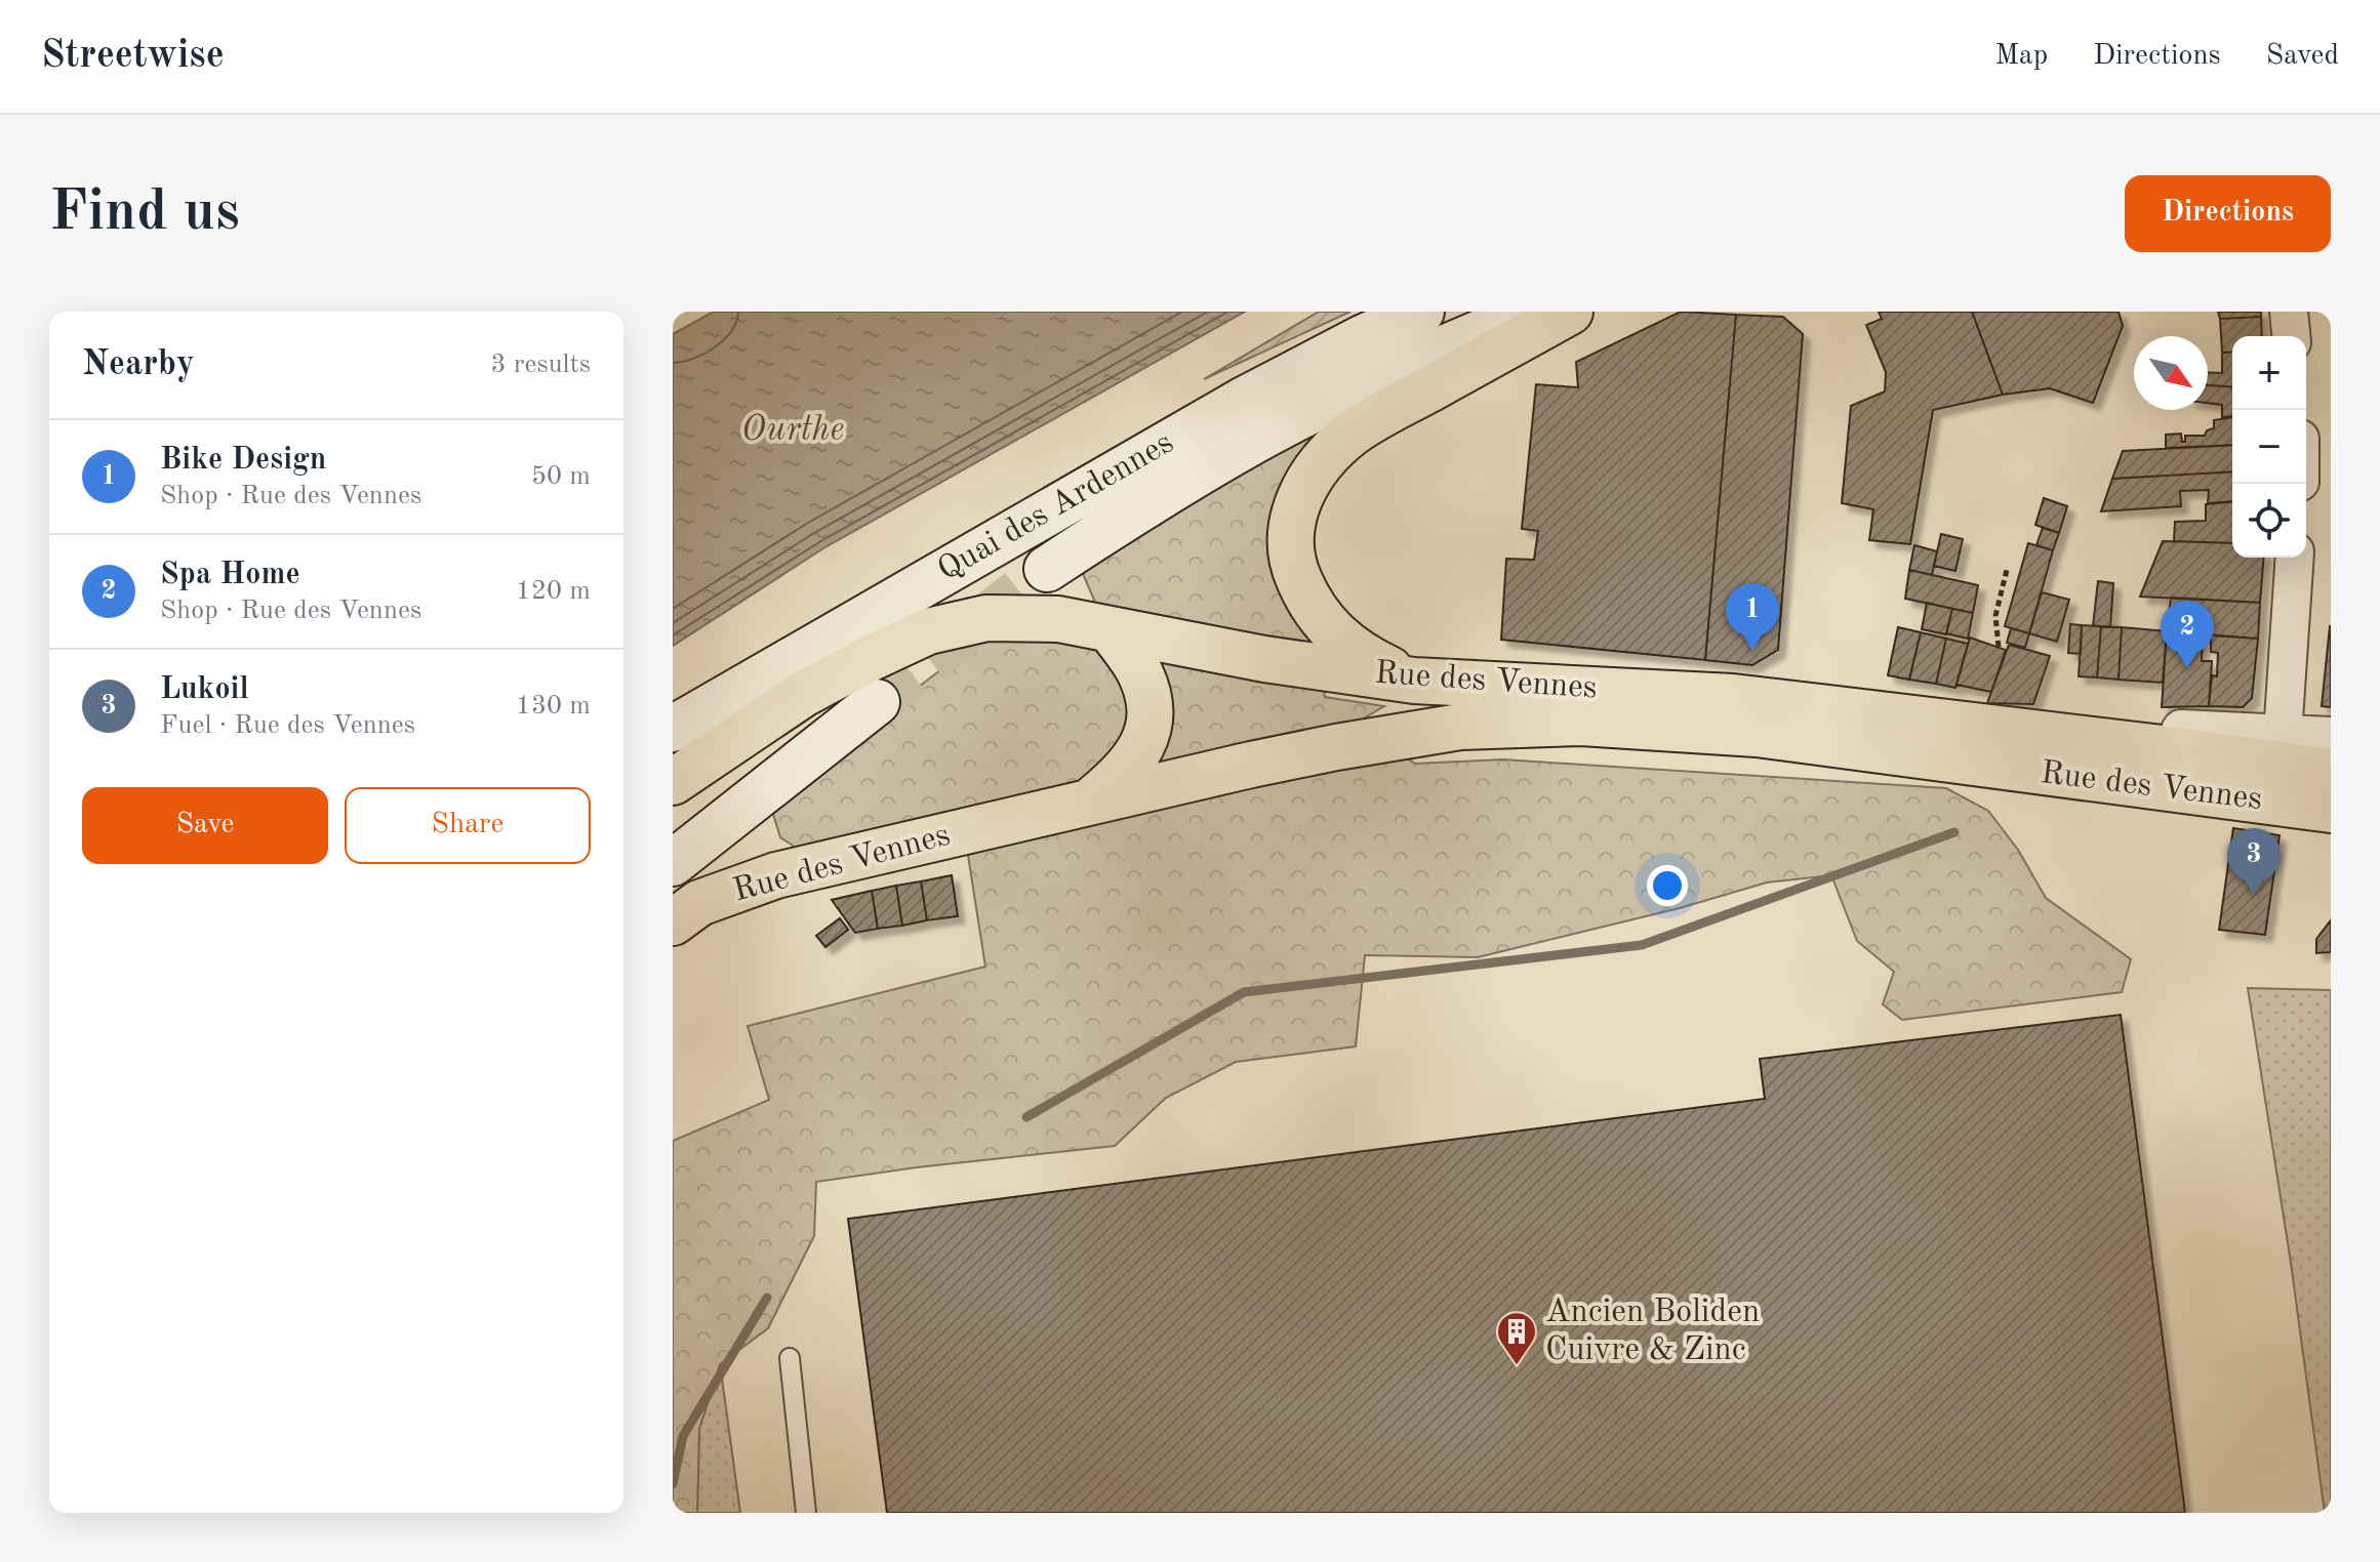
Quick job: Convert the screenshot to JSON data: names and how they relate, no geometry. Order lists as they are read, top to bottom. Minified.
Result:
{"streets":{"main road":["Quai des Ardennes","Rue des Vennes"]},"water":["Ourthe"],"places":{"building":["Ancien Boliden Cuivre & Zinc"]},"north":"bottom right","page":{"header":"Streetwise","nav":["Map","Directions","Saved"],"buttons":["Directions",["Save","Share"]],"title":"Find us","heading":["Nearby","3 results"],"map_buttons":["+","−"],"list":[{"mark":"1","name":"Bike Design","note":"Shop · Rue des Vennes","value":"50 m"},{"mark":"2","name":"Spa Home","note":"Shop · Rue des Vennes","value":"120 m"},{"mark":"3","name":"Lukoil","note":"Fuel · Rue des Vennes","value":"130 m"}],"pins":["1","2","3"]}}
